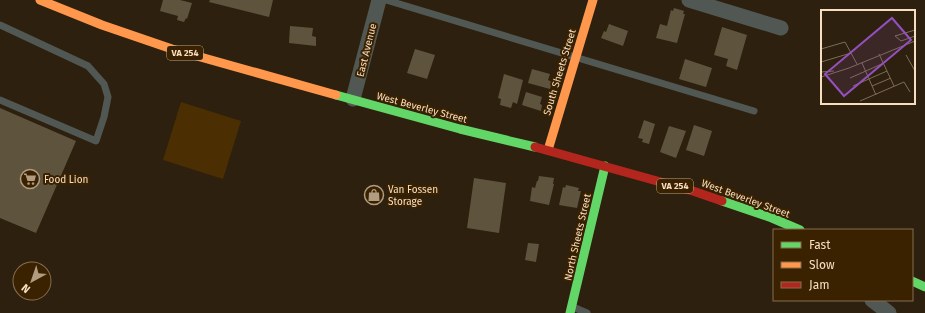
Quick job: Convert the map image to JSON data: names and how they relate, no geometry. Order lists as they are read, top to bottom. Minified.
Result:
{"streets":{"main road":["VA 254","South Sheets Street","West Beverley Street","North Sheets Street"],"street":["East Avenue"]},"crossings":[["East Avenue","West Beverley Street"],["South Sheets Street","West Beverley Street"],["West Beverley Street","North Sheets Street"]],"places":{"supermarket":["Food Lion"],"shop":["Van Fossen Storage"]},"legend":["Fast","Slow","Jam"],"north":"bottom left"}
